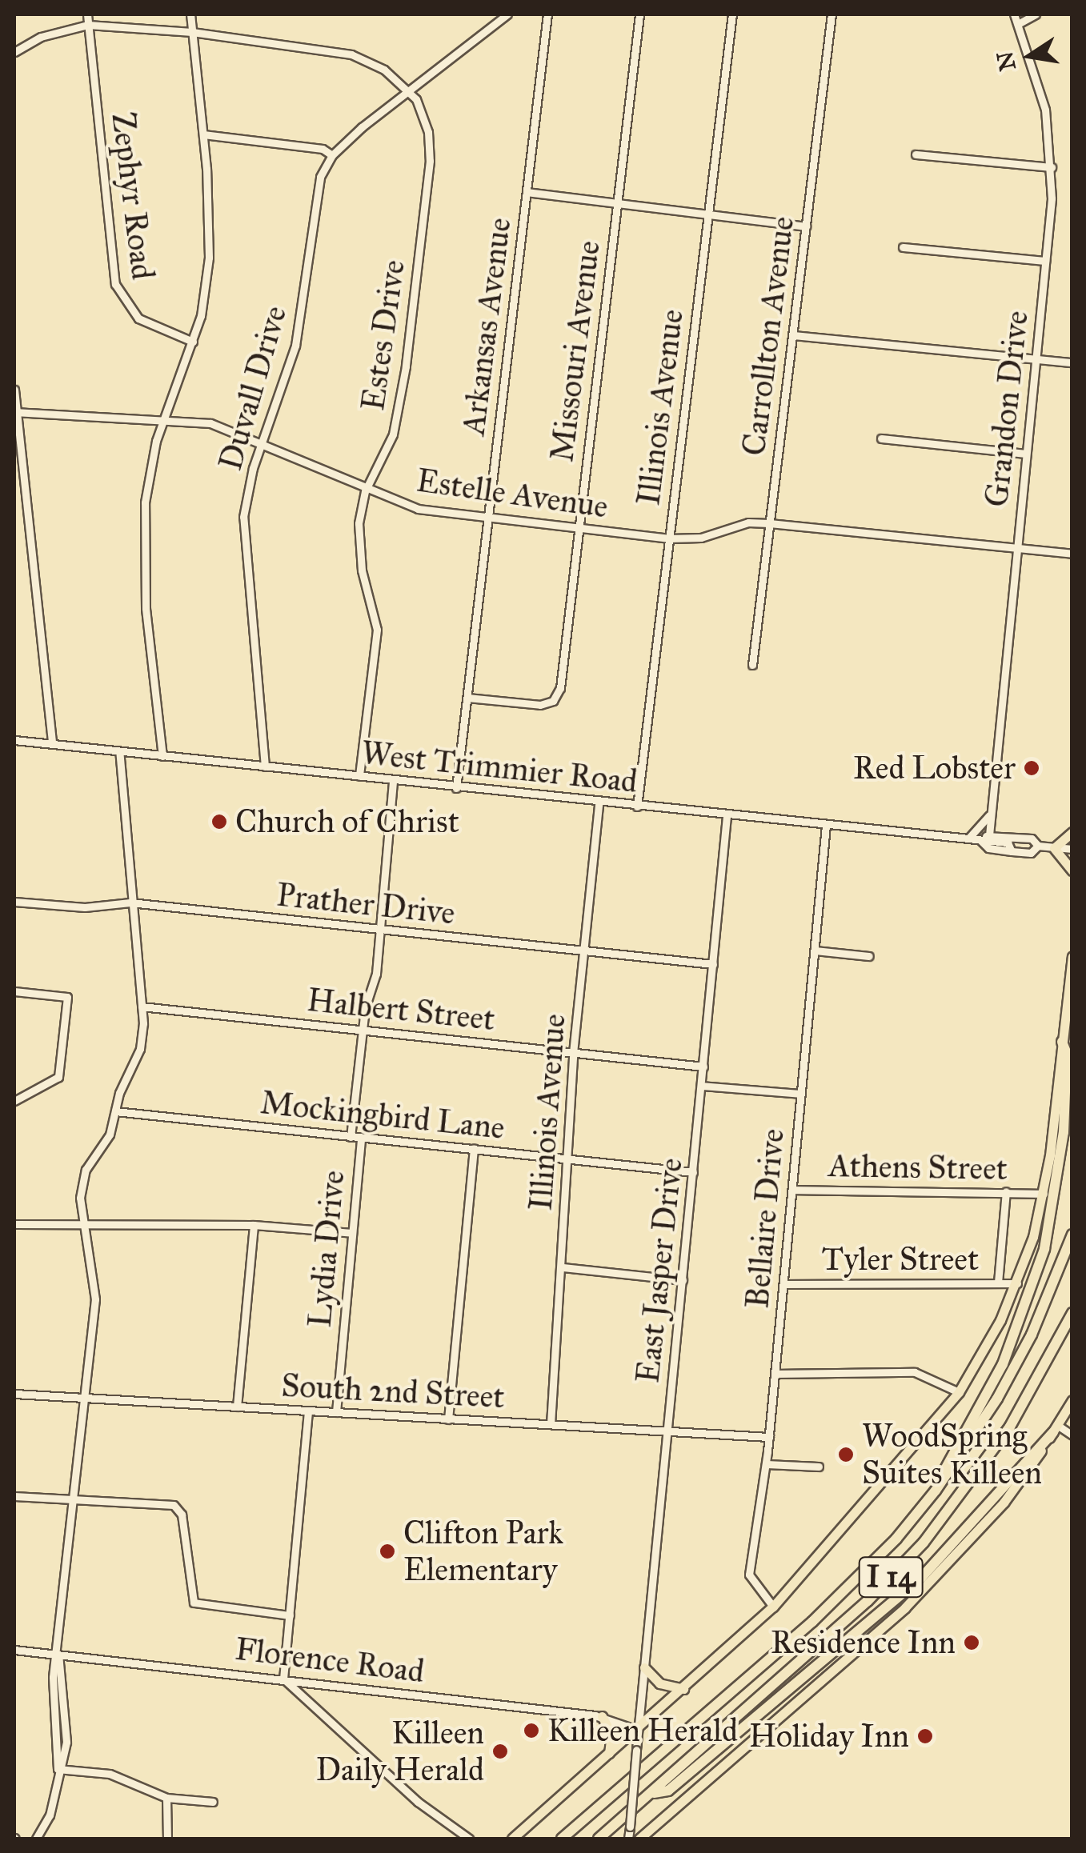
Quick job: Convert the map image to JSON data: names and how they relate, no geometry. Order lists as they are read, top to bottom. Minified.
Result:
{"streets":{"highway":["I 14"],"street":["Zephyr Road","Arkansas Avenue","Estes Drive","Carrollton Avenue","Missouri Avenue","Duvall Drive","Illinois Avenue","Grandon Drive","Estelle Avenue","West Trimmier Road","Prather Drive","Halbert Street","Mockingbird Lane","Athens Street","Bellaire Drive","Lydia Drive","Tyler Street","East Jasper Drive","South 2nd Street","Florence Road"]},"crossings":[["Arkansas Avenue","Missouri Avenue"],["Arkansas Avenue","Estelle Avenue"],["Arkansas Avenue","West Trimmier Road"],["Estes Drive","Duvall Drive"],["Estes Drive","Estelle Avenue"],["Estes Drive","West Trimmier Road"],["Carrollton Avenue","Estelle Avenue"],["Missouri Avenue","Estelle Avenue"],["Duvall Drive","Estelle Avenue"],["Duvall Drive","West Trimmier Road"],["Illinois Avenue","Estelle Avenue"],["Illinois Avenue","West Trimmier Road"],["Illinois Avenue","Prather Drive"],["Illinois Avenue","Halbert Street"],["Illinois Avenue","Mockingbird Lane"],["Illinois Avenue","South 2nd Street"],["Grandon Drive","Estelle Avenue"],["Grandon Drive","West Trimmier Road"],["West Trimmier Road","Bellaire Drive"],["West Trimmier Road","Lydia Drive"],["West Trimmier Road","East Jasper Drive"],["Prather Drive","Lydia Drive"],["Prather Drive","East Jasper Drive"],["Halbert Street","Lydia Drive"],["Halbert Street","East Jasper Drive"],["Mockingbird Lane","Lydia Drive"],["Mockingbird Lane","East Jasper Drive"],["Athens Street","Bellaire Drive"],["Bellaire Drive","Tyler Street"],["Bellaire Drive","South 2nd Street"],["Lydia Drive","South 2nd Street"],["East Jasper Drive","South 2nd Street"],["East Jasper Drive","Florence Road"]],"places":["Red Lobster","Church of Christ","WoodSpring Suites Killeen","Clifton Park Elementary","Residence Inn","Killeen Herald","Holiday Inn","Killeen Daily Herald"],"north":"left"}
